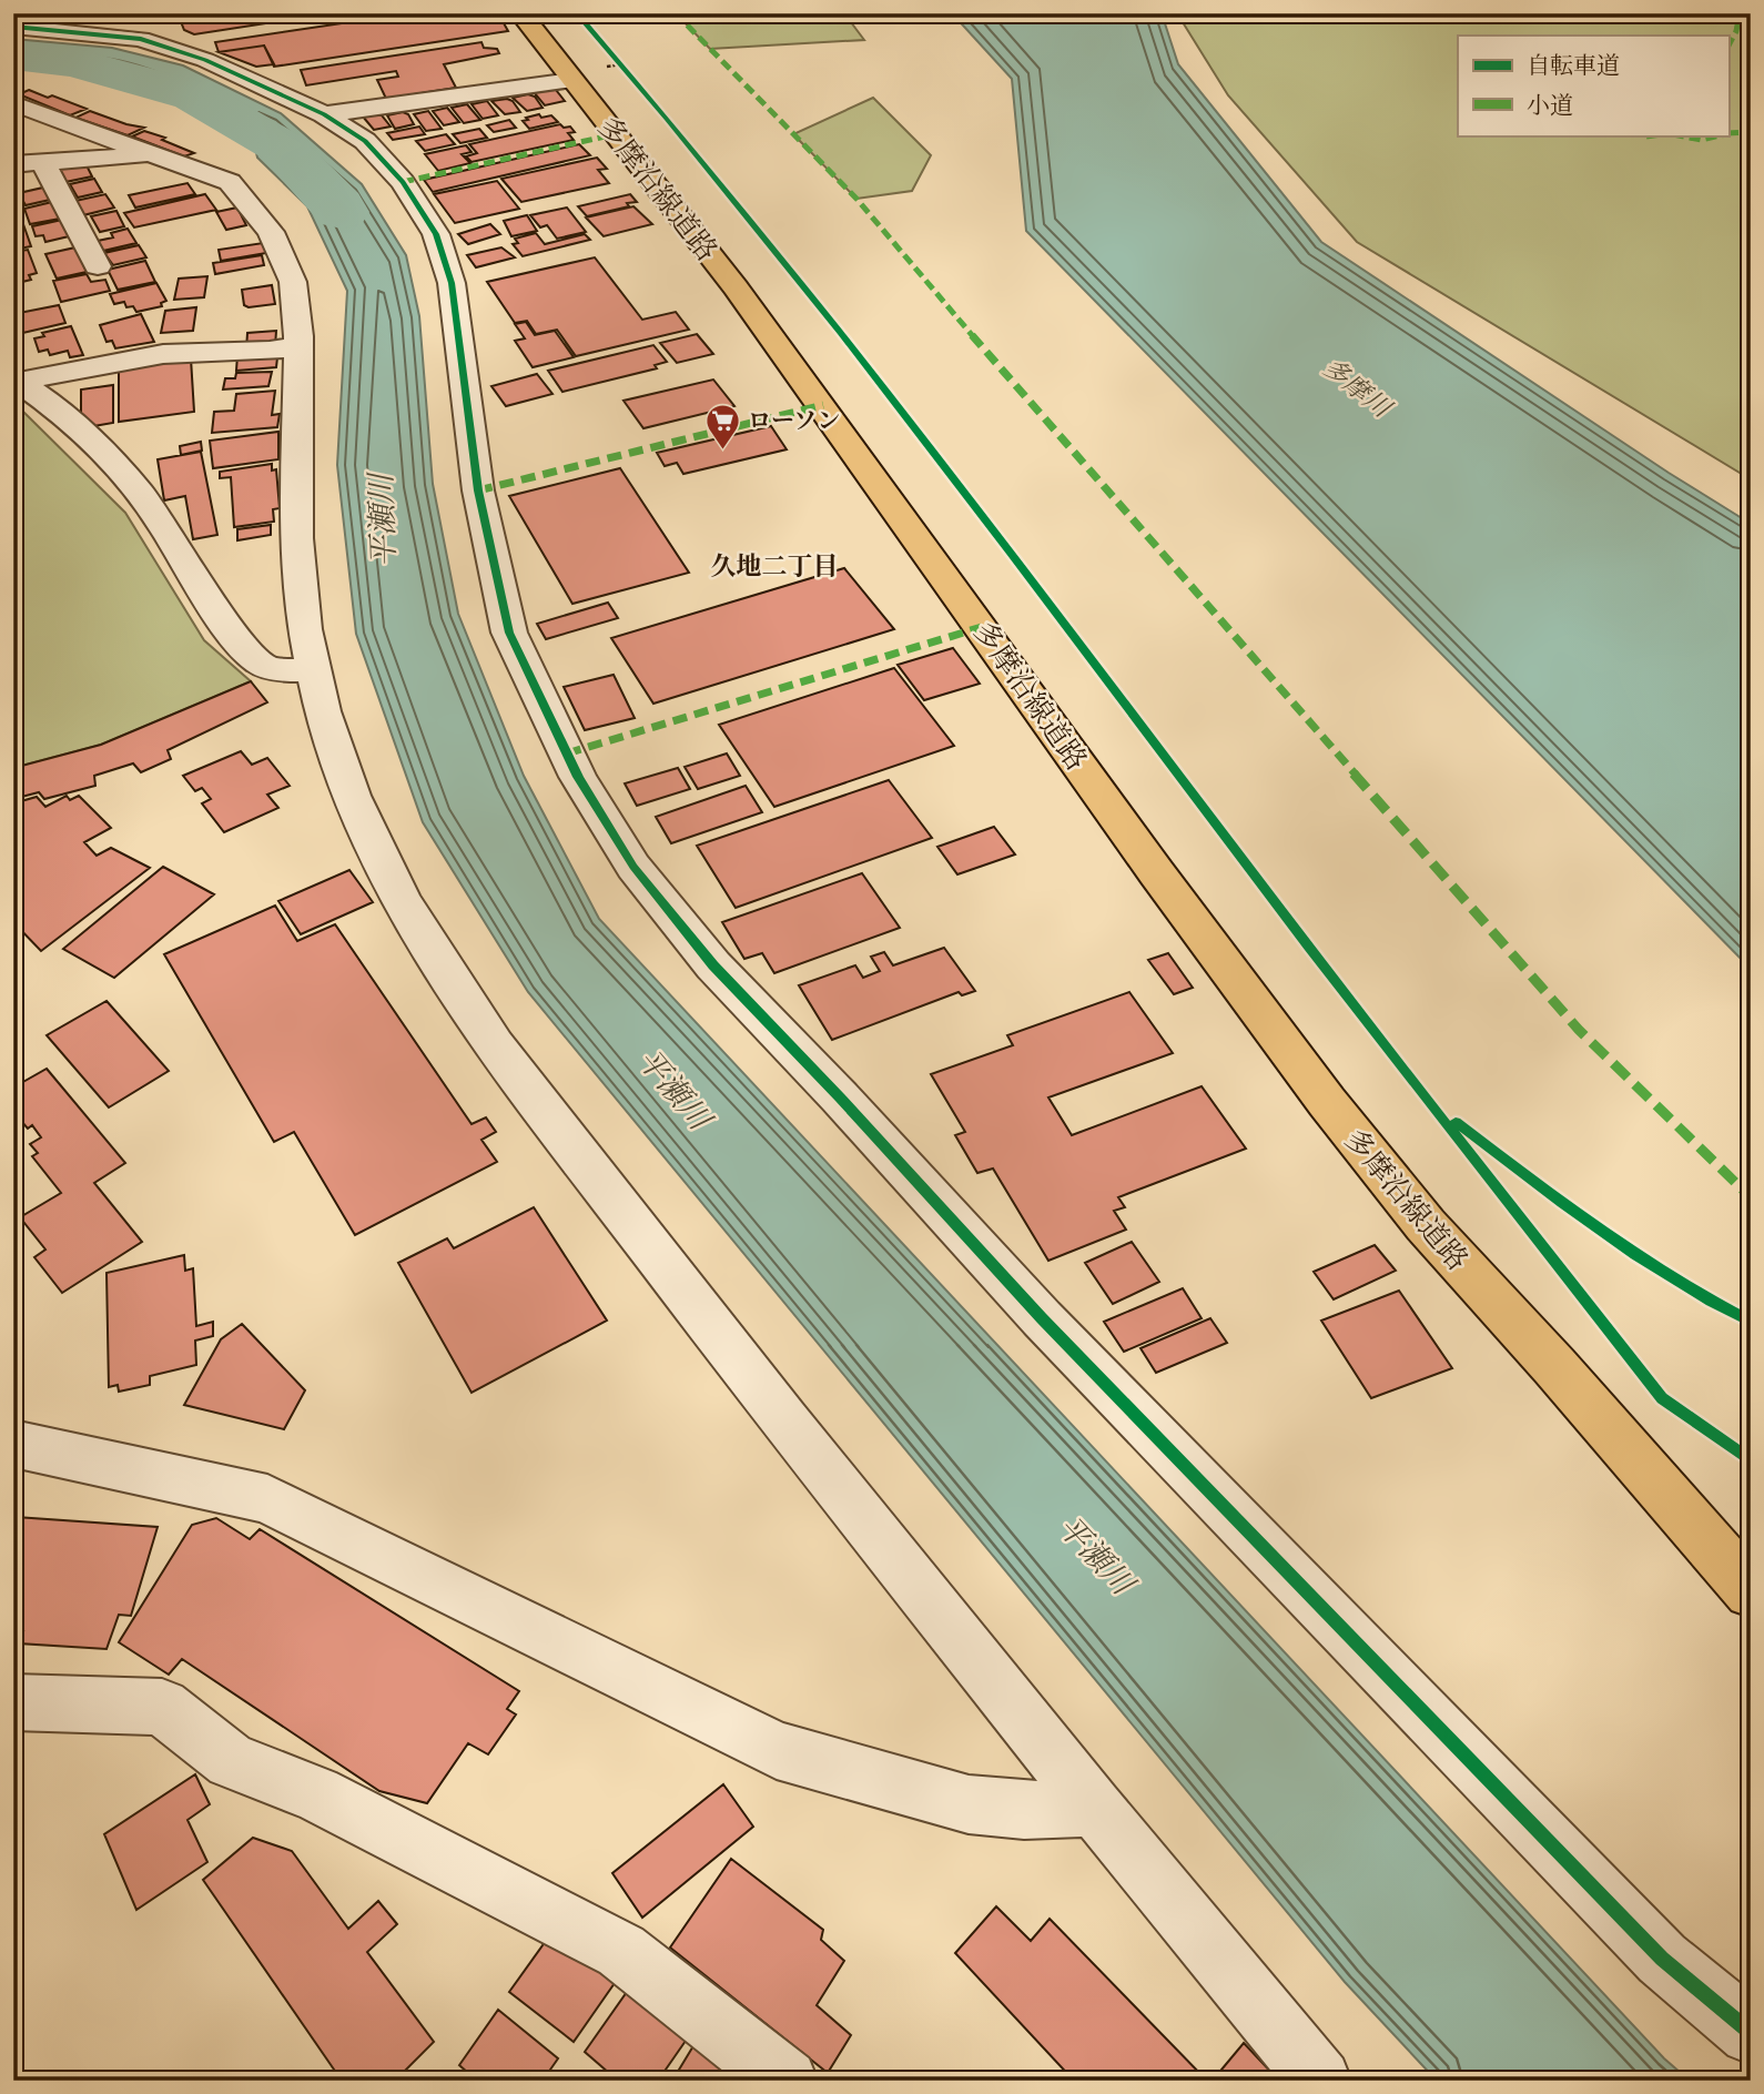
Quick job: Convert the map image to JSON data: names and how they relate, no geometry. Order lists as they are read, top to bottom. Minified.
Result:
{"streets":{"main road":["多摩沿線道路"]},"districts":["久地二丁目"],"water":["多摩川","平瀬川"],"places":{"supermarket":["ローソン"]},"legend":["自転車道","小道"]}
